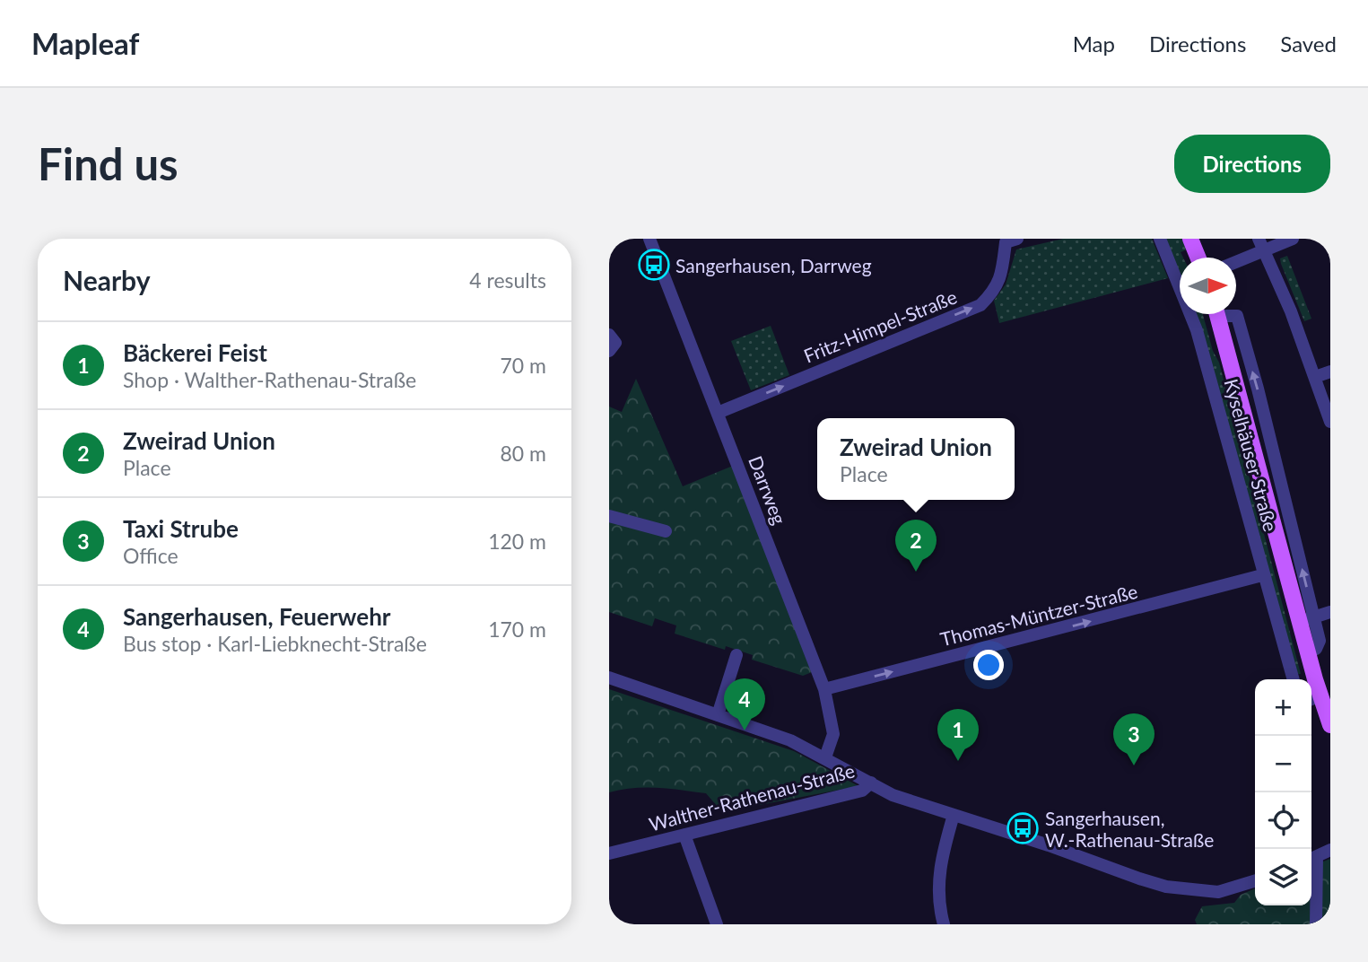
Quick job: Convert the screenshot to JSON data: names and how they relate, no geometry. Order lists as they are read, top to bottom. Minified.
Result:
{"streets":{"main road":["Kyselhäuser Straße"],"street":["Fritz-Himpel-Straße","Darrweg","Thomas-Müntzer-Straße","Walther-Rathenau-Straße"]},"crossings":[["Fritz-Himpel-Straße","Darrweg"],["Kyselhäuser Straße","Thomas-Müntzer-Straße"],["Darrweg","Thomas-Müntzer-Straße"]],"one_way":["Fritz-Himpel-Straße","Thomas-Müntzer-Straße"],"places":{"bus stop":["Sangerhausen, Darrweg","Sangerhausen, W.-Rathenau-Straße"]},"north":"right","page":{"header":"Mapleaf","nav":["Map","Directions","Saved"],"buttons":"Directions","title":"Find us","heading":["Nearby","4 results"],"list":[{"mark":"1","name":"Bäckerei Feist","note":"Shop · Walther-Rathenau-Straße","value":"70 m"},{"mark":"2","name":"Zweirad Union","note":"Place","value":"80 m"},{"mark":"3","name":"Taxi Strube","note":"Office","value":"120 m"},{"mark":"4","name":"Sangerhausen, Feuerwehr","note":"Bus stop · Karl-Liebknecht-Straße","value":"170 m"}],"popup":["Zweirad Union","Place"],"pins":["2","4","1","3"],"map_buttons":["+","−"]}}
